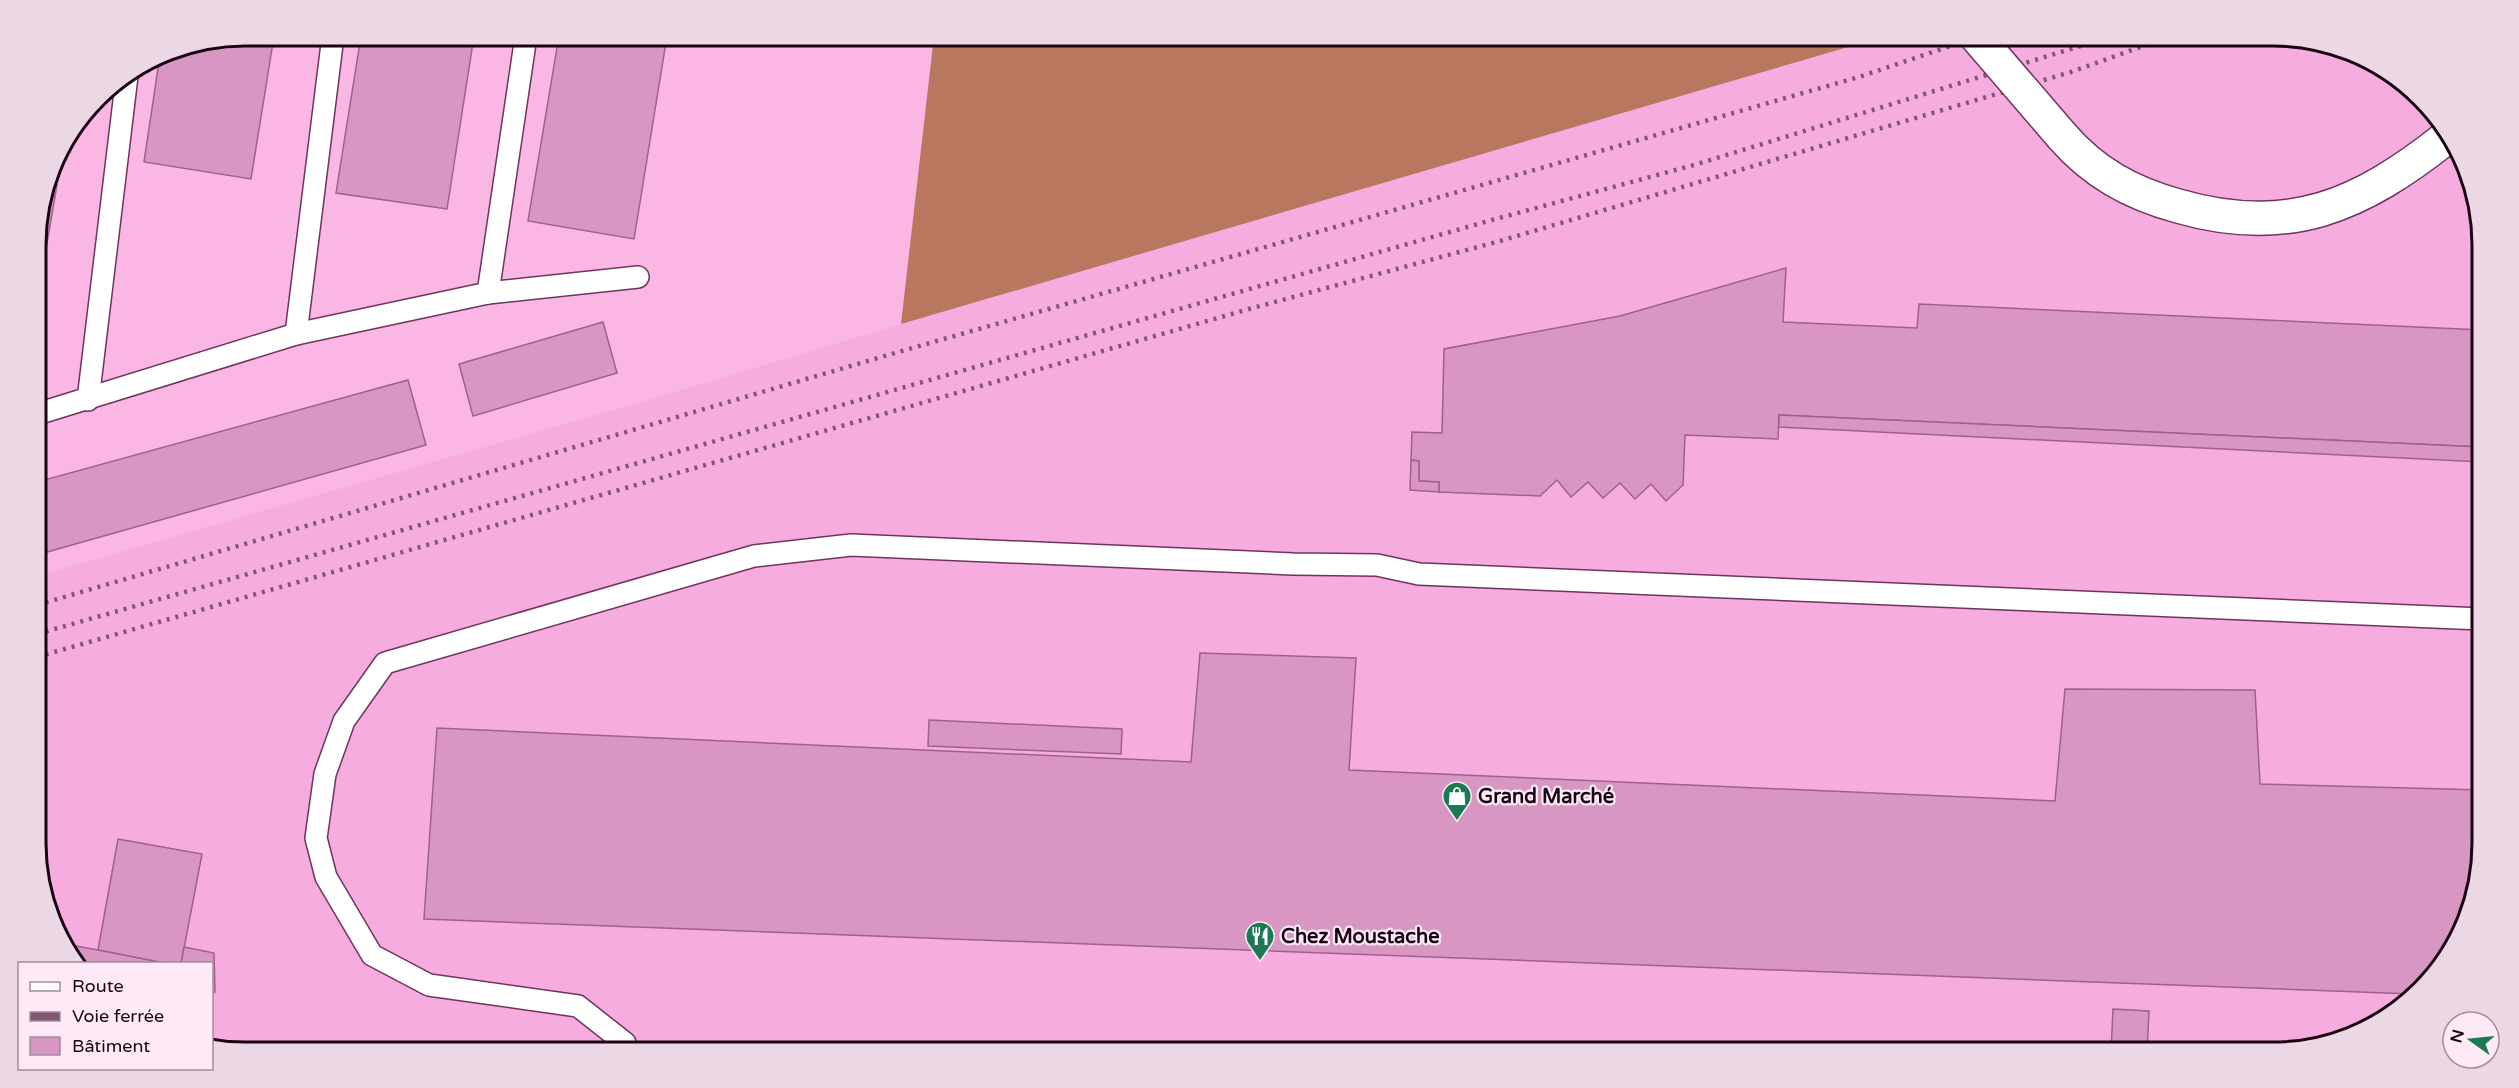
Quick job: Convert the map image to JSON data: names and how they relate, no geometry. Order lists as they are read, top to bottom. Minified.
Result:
{"places":{"shop":["Grand Marché"],"restaurant":["Chez Moustache"]},"legend":["Route","Voie ferrée","Bâtiment"],"north":"left"}
